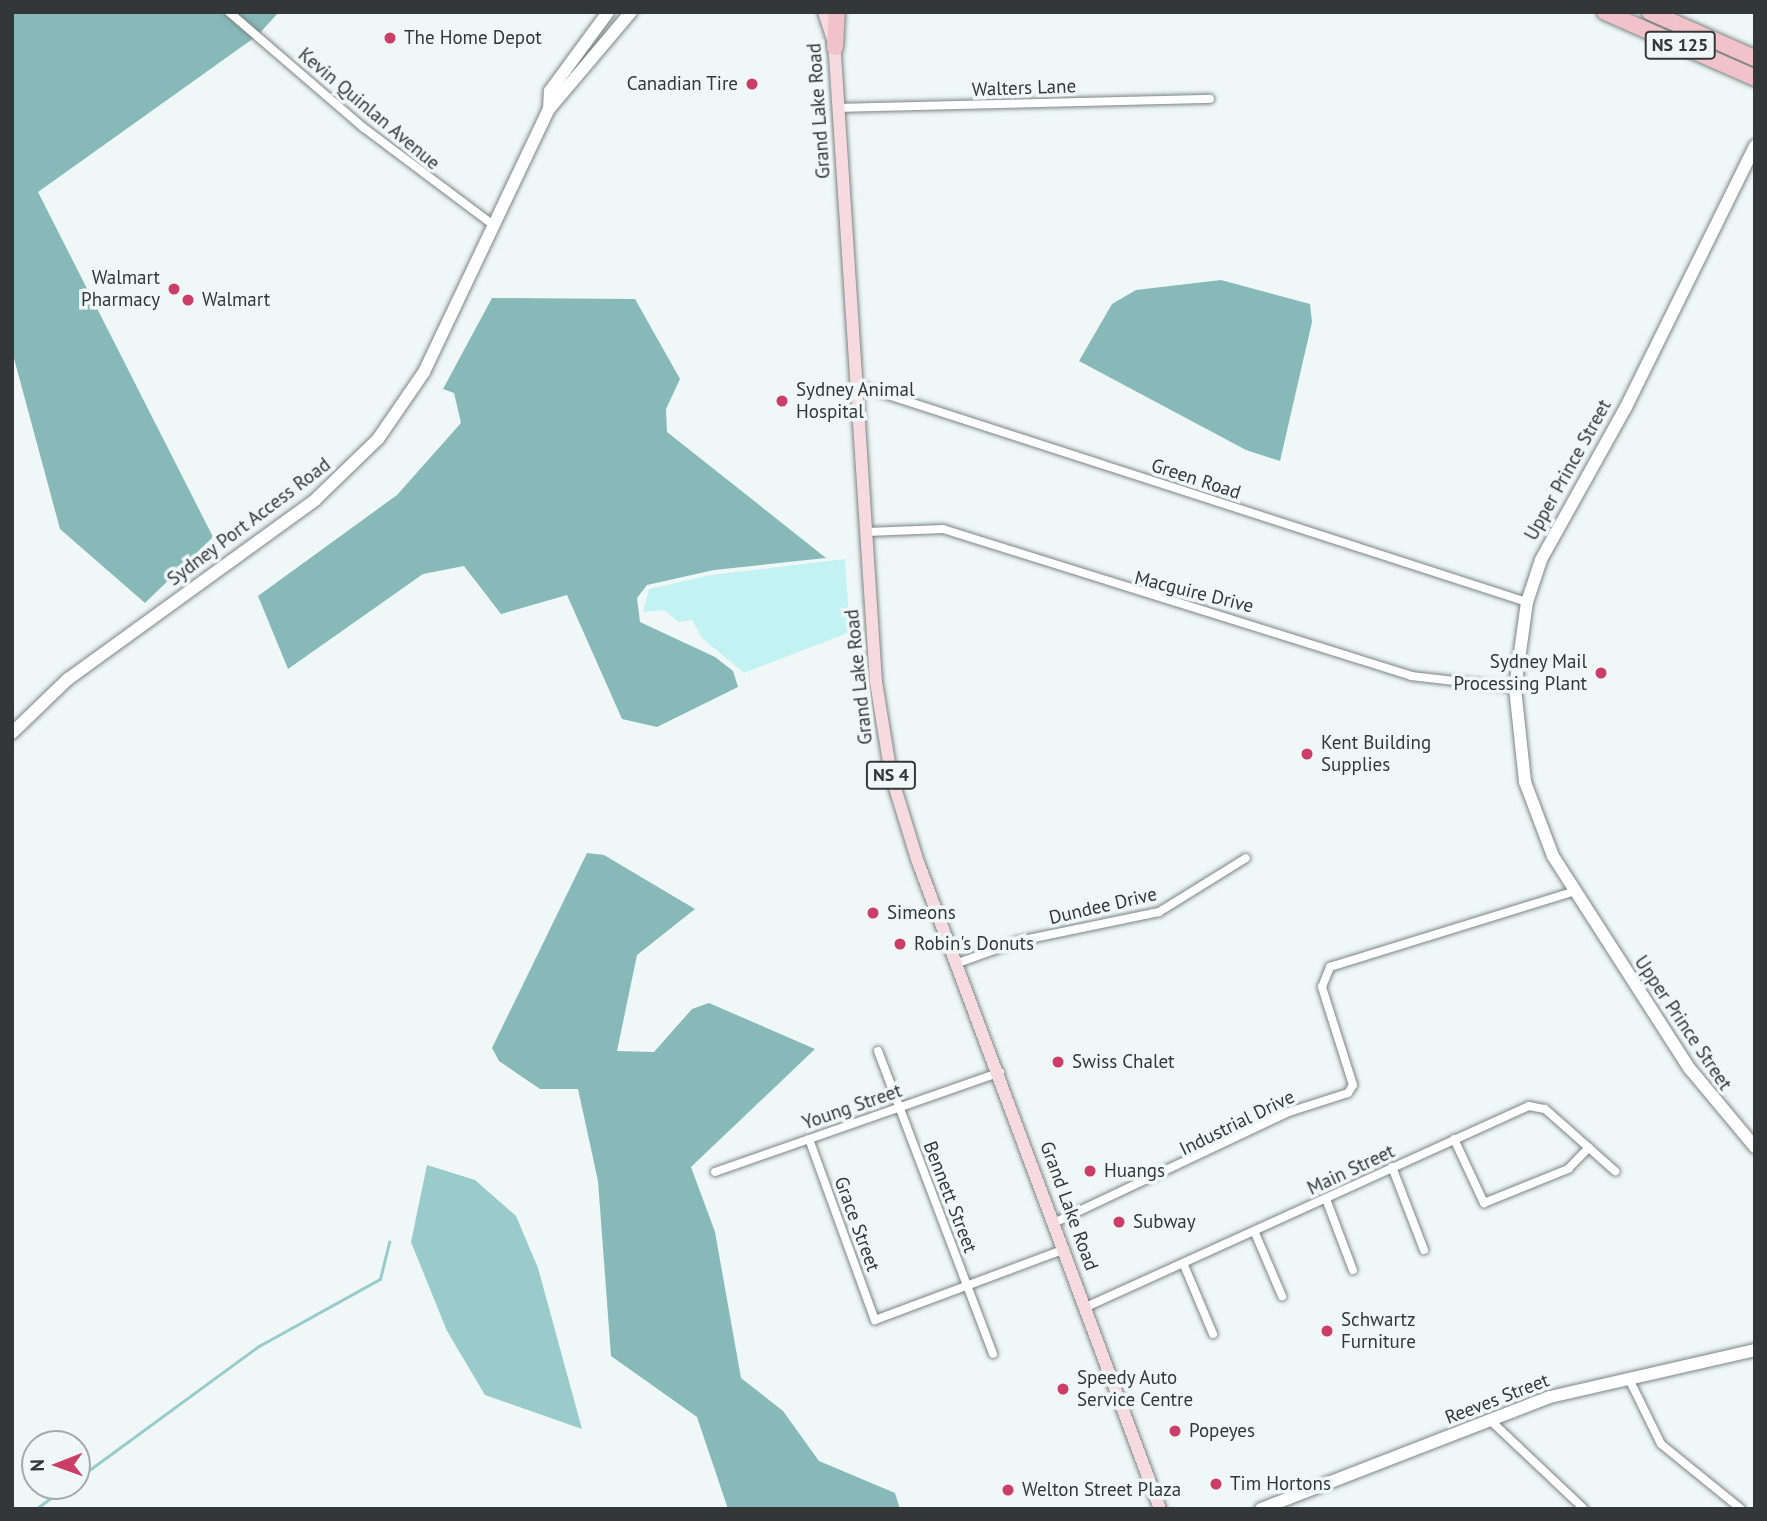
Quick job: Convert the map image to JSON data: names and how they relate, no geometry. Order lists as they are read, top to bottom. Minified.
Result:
{"streets":{"highway":["NS 125"],"main road":["Grand Lake Road","NS 4"],"street":["Walters Lane","Kevin Quinlan Avenue","Upper Prince Street","Green Road","Sydney Port Access Road","Macguire Drive","Dundee Drive","Young Street","Industrial Drive","Main Street","Bennett Street","Grace Street","Reeves Street"]},"crossings":[["Walters Lane","Grand Lake Road"],["Kevin Quinlan Avenue","Sydney Port Access Road"],["Grand Lake Road","Green Road"],["Grand Lake Road","Macguire Drive"],["Grand Lake Road","Dundee Drive"],["Grand Lake Road","Young Street"],["Grand Lake Road","Industrial Drive"],["Grand Lake Road","Main Street"],["Upper Prince Street","Green Road"],["Upper Prince Street","Macguire Drive"],["Upper Prince Street","Industrial Drive"],["Young Street","Bennett Street"],["Young Street","Grace Street"],["Bennett Street","Grace Street"]],"places":["The Home Depot","Canadian Tire","Walmart Pharmacy","Walmart","Sydney Animal Hospital","Sydney Mail Processing Plant","Kent Building Supplies","Simeons","Robin's Donuts","Swiss Chalet","Huangs","Subway","Schwartz Furniture","Speedy Auto Service Centre","Popeyes","Tim Hortons","Welton Street Plaza"],"north":"left"}
